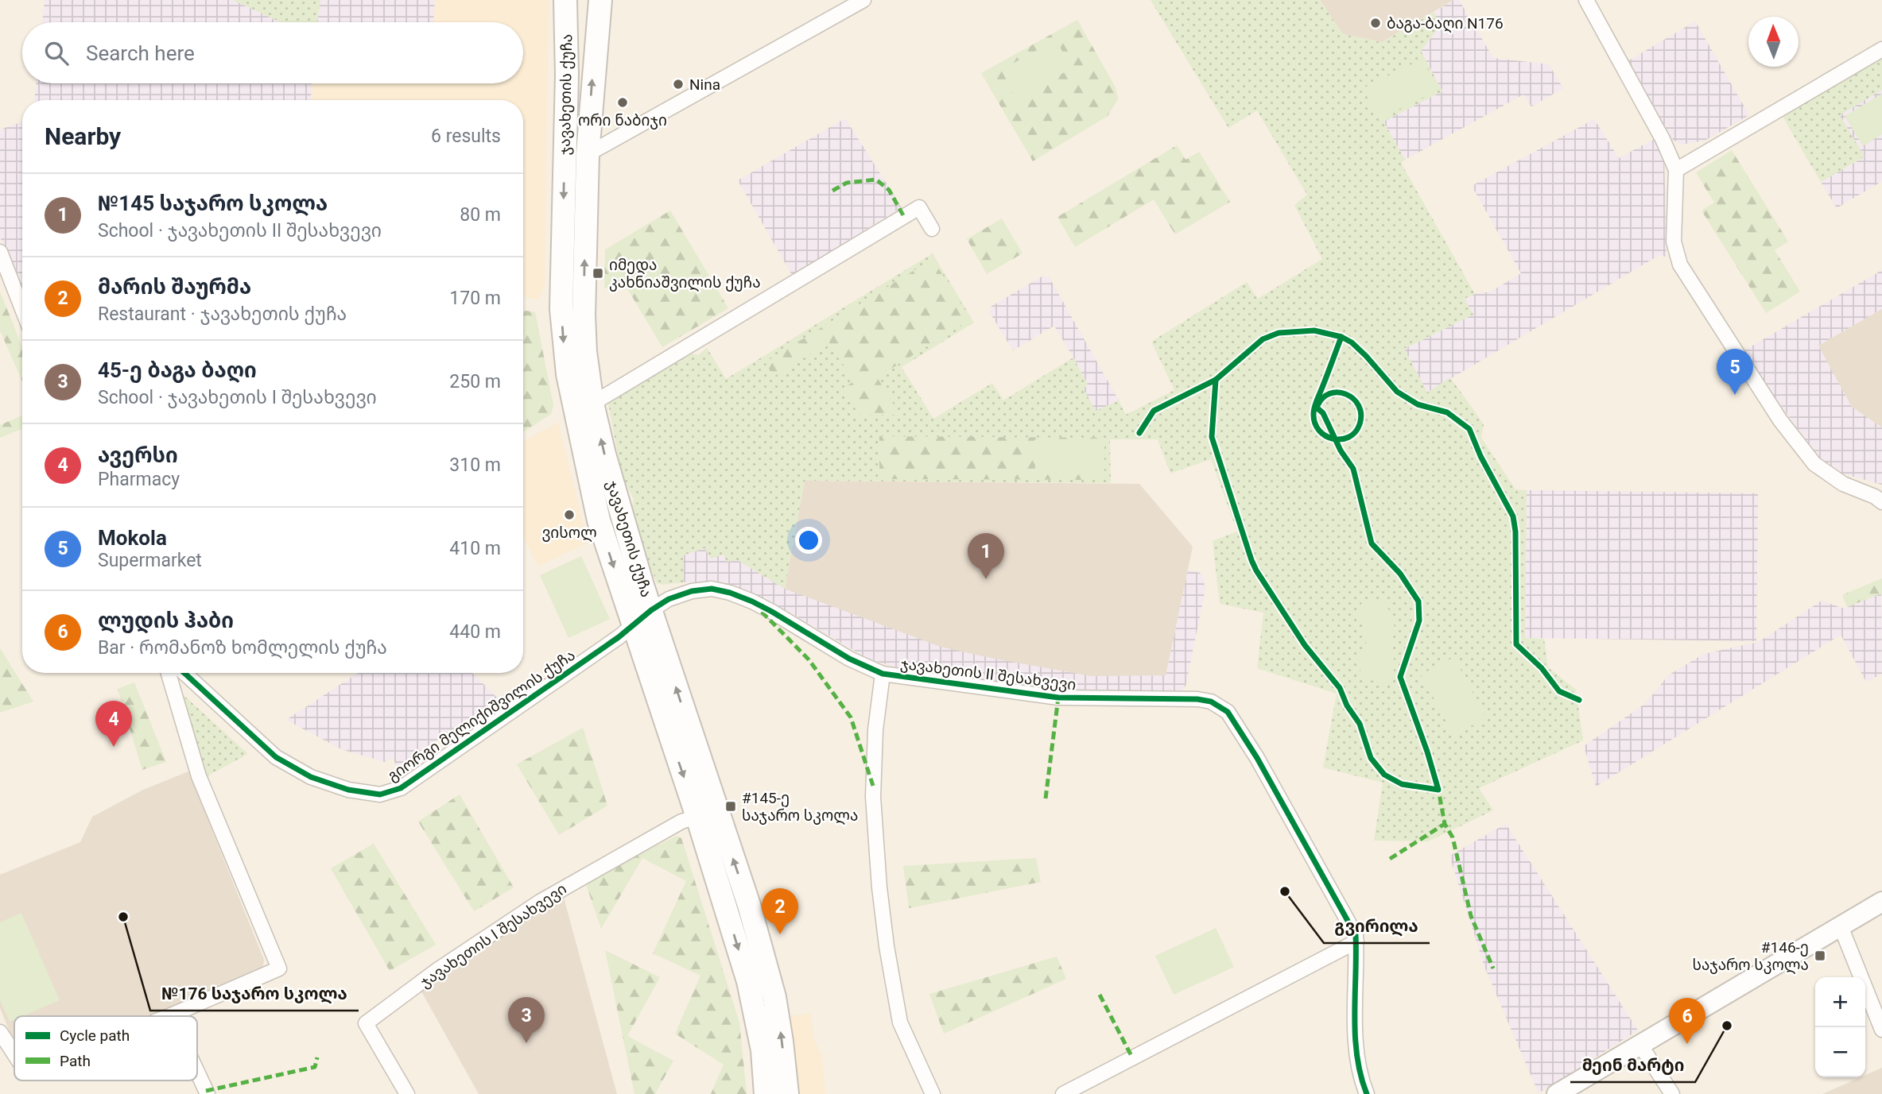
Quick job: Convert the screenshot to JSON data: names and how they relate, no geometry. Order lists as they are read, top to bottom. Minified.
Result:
{"streets":{"main road":["ჯავახეთის ქუჩა"],"street":["ჯავახეთის II შესახვევი","გიორგი მელიქიშვილის ქუჩა","ჯავახეთის I შესახვევი"]},"crossings":[["ჯავახეთის ქუჩა","ჯავახეთის II შესახვევი"],["ჯავახეთის ქუჩა","გიორგი მელიქიშვილის ქუჩა"],["ჯავახეთის ქუჩა","ჯავახეთის I შესახვევი"],["ჯავახეთის II შესახვევი","გიორგი მელიქიშვილის ქუჩა"]],"places":{"other":["ბაგა-ბაღი N176","Nina","ორი ნაბიჯი","ვისოლ","გვირილა","№176 საჯარო სკოლა","მეინ მარტი"],"transit":["იმედა კახნიაშვილის ქუჩა","#145-ე საჯარო სკოლა","#146-ე საჯარო სკოლა"]},"legend":["Cycle path","Path"],"north":"top","page":{"search":"Search here","heading":["Nearby","6 results"],"list":[{"mark":"1","name":"№145 საჯარო სკოლა","note":"School · ჯავახეთის II შესახვევი","value":"80 m"},{"mark":"2","name":"მარის შაურმა","note":"Restaurant · ჯავახეთის ქუჩა","value":"170 m"},{"mark":"3","name":"45-ე ბაგა ბაღი","note":"School · ჯავახეთის I შესახვევი","value":"250 m"},{"mark":"4","name":"ავერსი","note":"Pharmacy","value":"310 m"},{"mark":"5","name":"Mokola","note":"Supermarket","value":"410 m"},{"mark":"6","name":"ლუდის ჰაბი","note":"Bar · რომანოზ ხომლელის ქუჩა","value":"440 m"}],"pins":["5","1","4","2","3","6"],"map_buttons":["+","−"]}}
